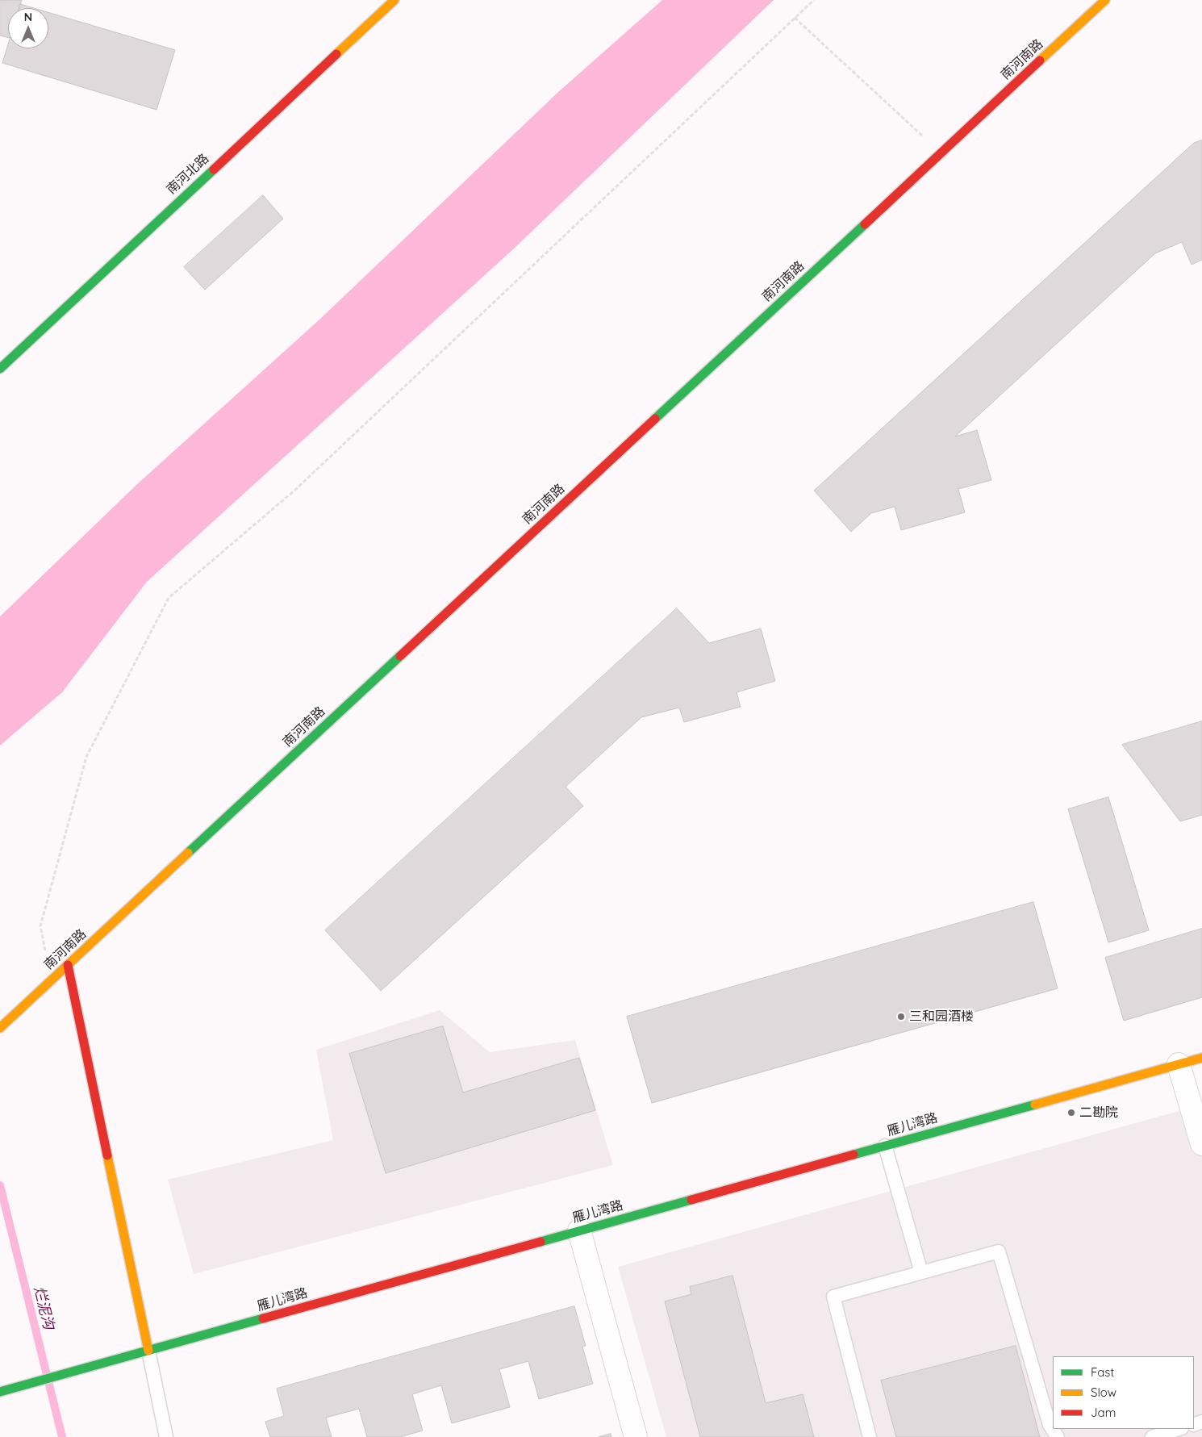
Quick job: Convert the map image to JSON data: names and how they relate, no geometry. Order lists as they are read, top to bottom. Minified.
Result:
{"streets":{"street":["南河南路","南河北路","雁儿湾路"]},"water":["烂泥沟"],"places":["三和园酒楼","二勘院"],"legend":["Fast","Slow","Jam"],"north":"top"}
